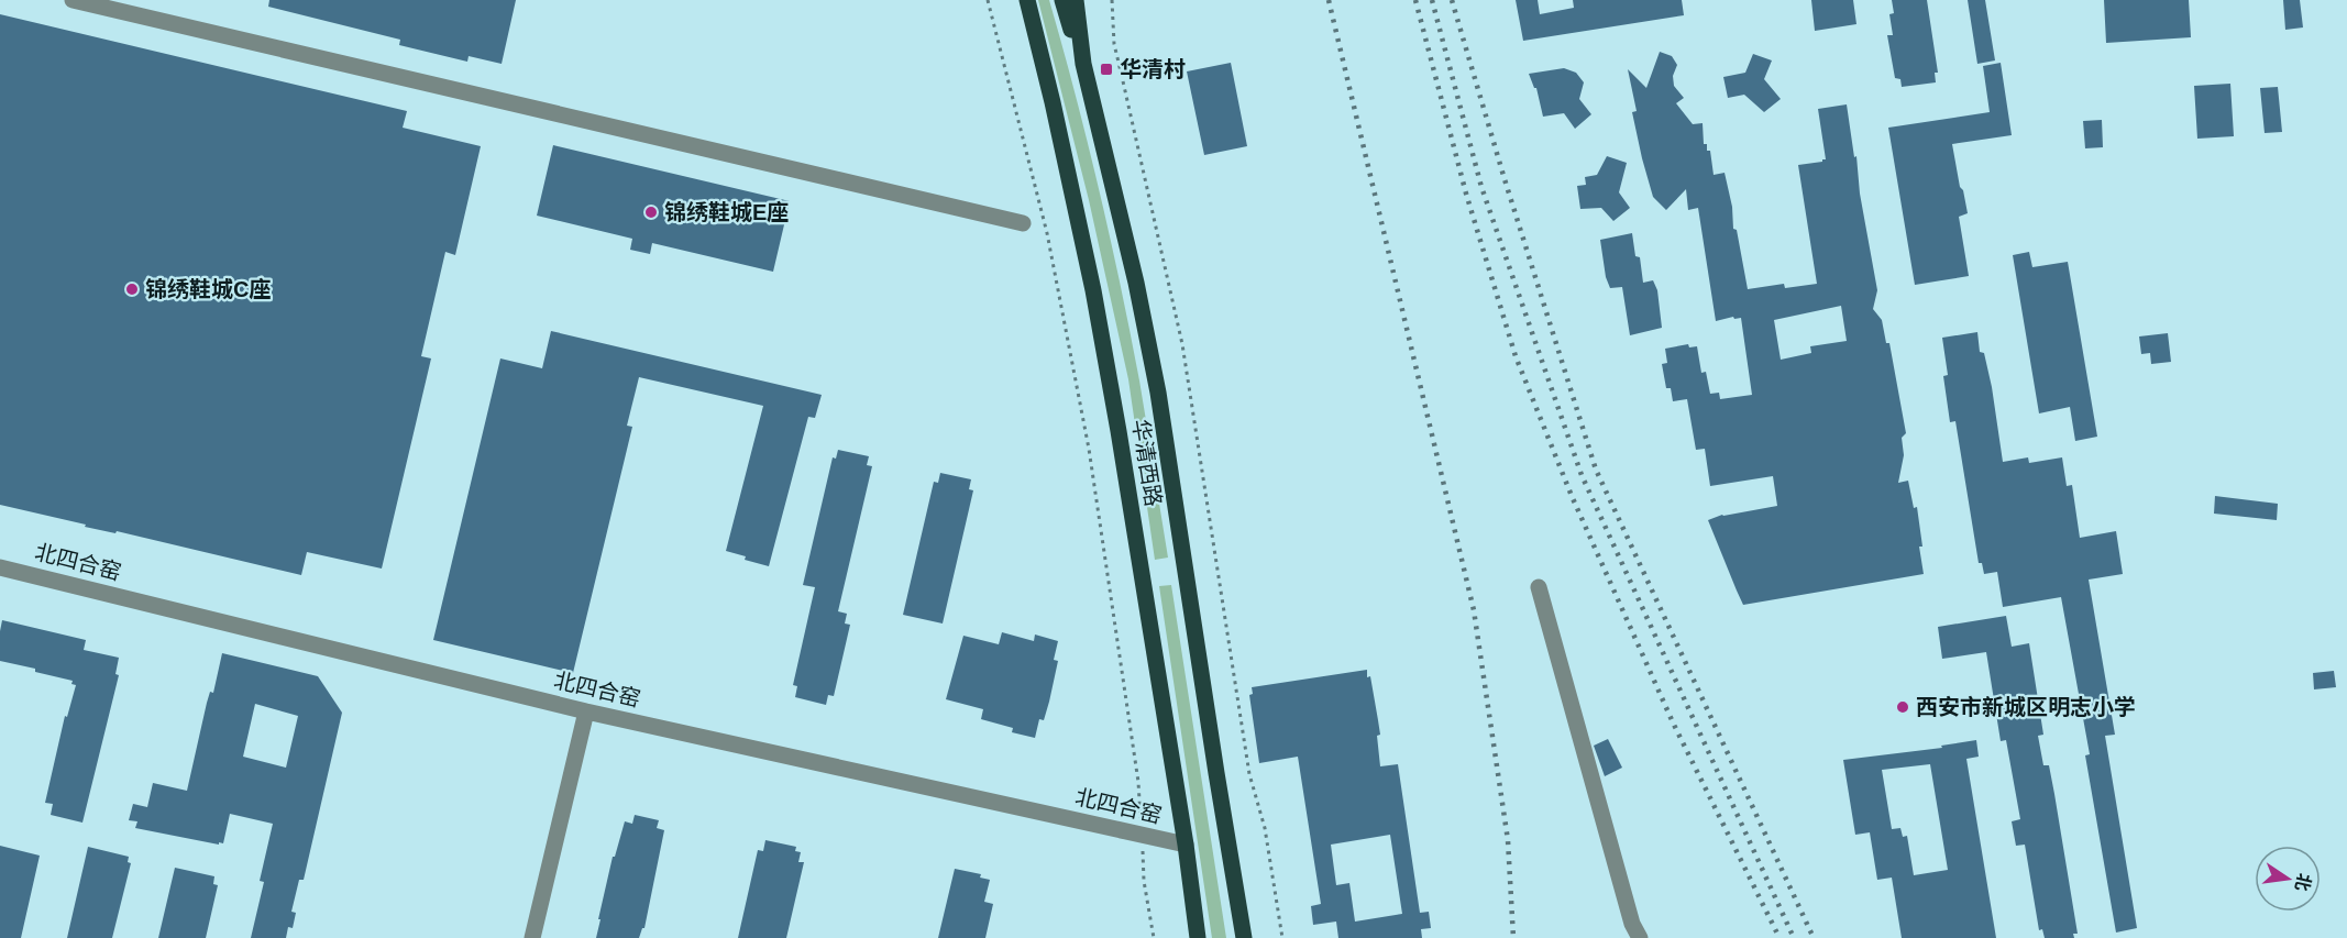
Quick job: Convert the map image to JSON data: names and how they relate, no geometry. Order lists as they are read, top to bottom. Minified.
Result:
{"streets":{"main road":["华清西路"],"street":["北四合窑"]},"crossings":[["华清西路","北四合窑"]],"places":{"transit":["华清村"],"other":["锦绣鞋城E座","锦绣鞋城C座","西安市新城区明志小学"]},"north":"right"}
